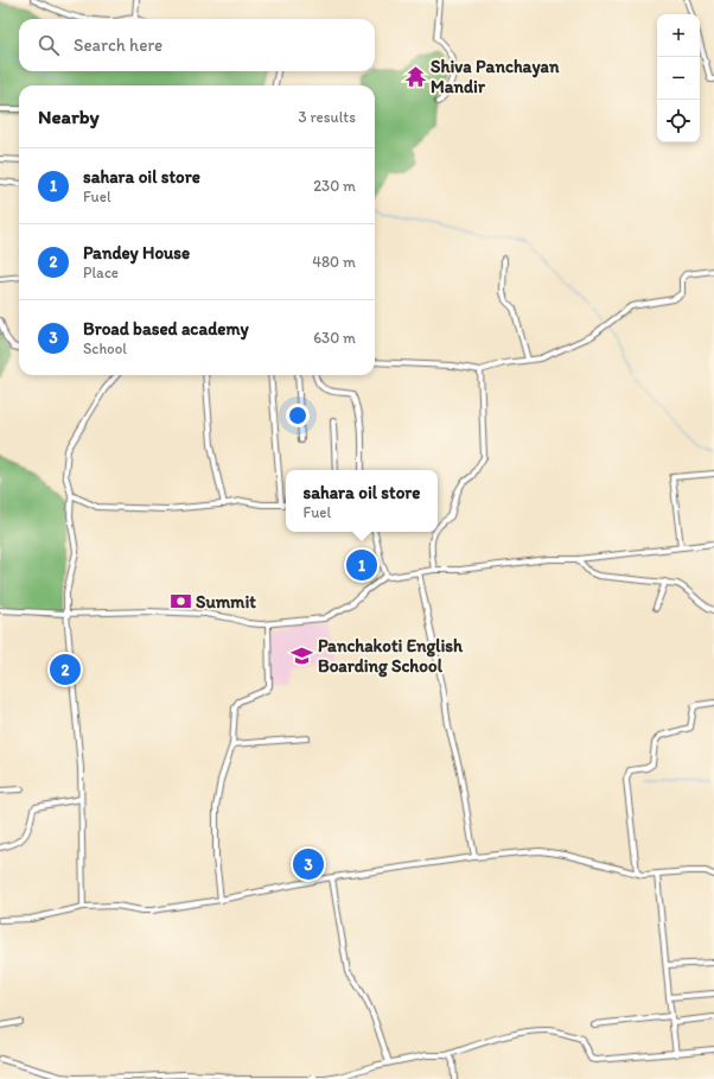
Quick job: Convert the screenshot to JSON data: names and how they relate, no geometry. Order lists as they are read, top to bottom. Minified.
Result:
{"places":{"temple":["Shiva Panchayan Mandir"],"bank":["Summit"],"school or university":["Panchakoti English Boarding School"]},"page":{"map_buttons":["+","−"],"search":"Search here","heading":["Nearby","3 results"],"list":[{"mark":"1","name":"sahara oil store","note":"Fuel","value":"230 m"},{"mark":"2","name":"Pandey House","note":"Place","value":"480 m"},{"mark":"3","name":"Broad based academy","note":"School","value":"630 m"}],"popup":["sahara oil store","Fuel"],"pins":["1","2","3"]}}
